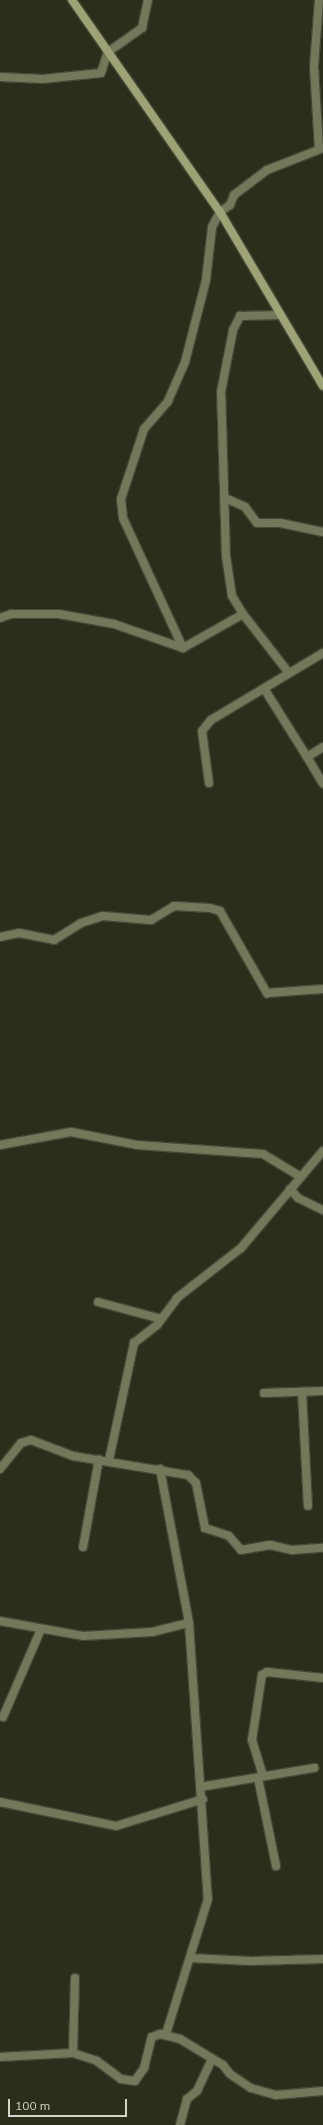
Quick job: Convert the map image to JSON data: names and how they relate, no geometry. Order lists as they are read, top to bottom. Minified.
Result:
{"scale_bar":"100 m"}
